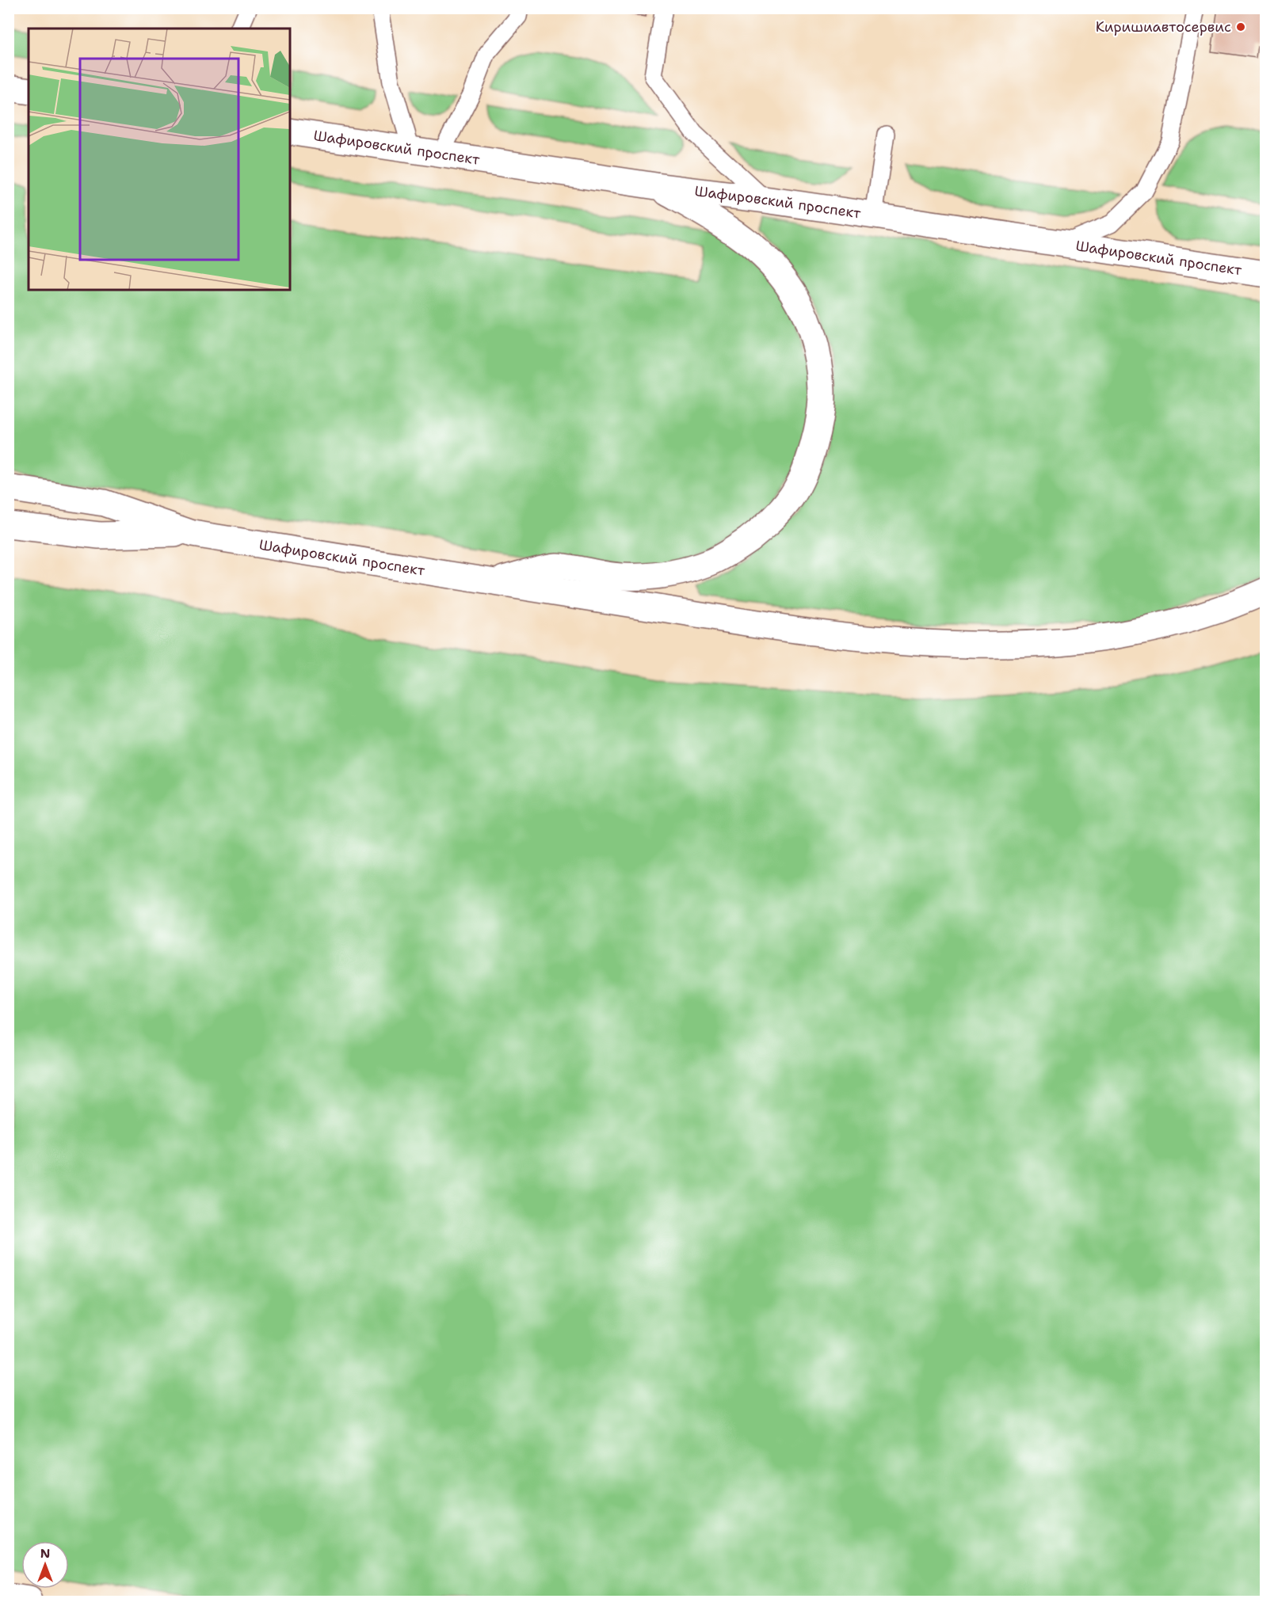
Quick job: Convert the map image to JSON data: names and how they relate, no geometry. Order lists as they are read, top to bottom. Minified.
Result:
{"streets":{"main road":["Шафировский проспект"]},"places":["Киришиавтосервис"],"north":"top"}
